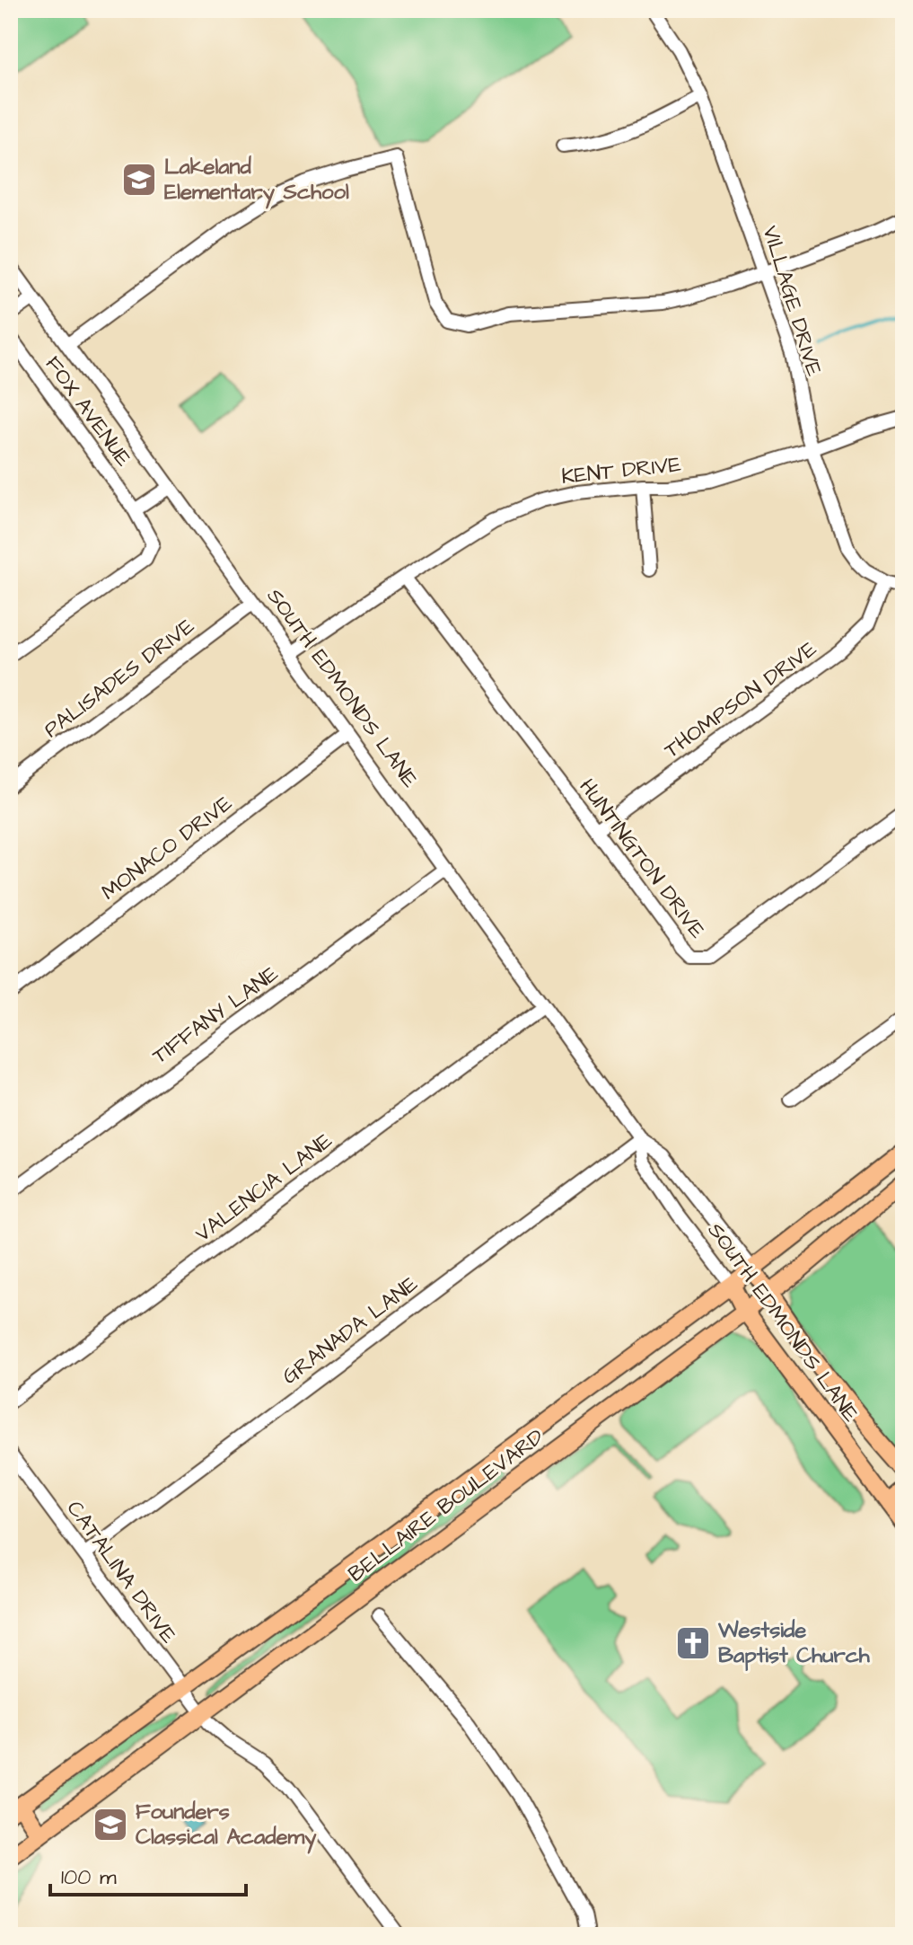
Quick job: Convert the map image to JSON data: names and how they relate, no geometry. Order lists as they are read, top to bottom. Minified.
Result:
{"streets":{"main road":["SOUTH EDMONDS LANE","BELLAIRE BOULEVARD"],"street":["VILLAGE DRIVE","FOX AVENUE","KENT DRIVE","PALISADES DRIVE","THOMPSON DRIVE","MONACO DRIVE","HUNTINGTON DRIVE","TIFFANY LANE","VALENCIA LANE","GRANADA LANE","CATALINA DRIVE"]},"crossings":[["VILLAGE DRIVE","KENT DRIVE"],["VILLAGE DRIVE","THOMPSON DRIVE"],["KENT DRIVE","SOUTH EDMONDS LANE"],["KENT DRIVE","HUNTINGTON DRIVE"],["PALISADES DRIVE","SOUTH EDMONDS LANE"],["SOUTH EDMONDS LANE","MONACO DRIVE"],["SOUTH EDMONDS LANE","TIFFANY LANE"],["SOUTH EDMONDS LANE","VALENCIA LANE"],["SOUTH EDMONDS LANE","GRANADA LANE"],["SOUTH EDMONDS LANE","BELLAIRE BOULEVARD"],["THOMPSON DRIVE","HUNTINGTON DRIVE"],["GRANADA LANE","CATALINA DRIVE"],["BELLAIRE BOULEVARD","CATALINA DRIVE"]],"places":{"school or university":["Lakeland Elementary School","Founders Classical Academy"],"church":["Westside Baptist Church"]},"scale_bar":"100 m"}
